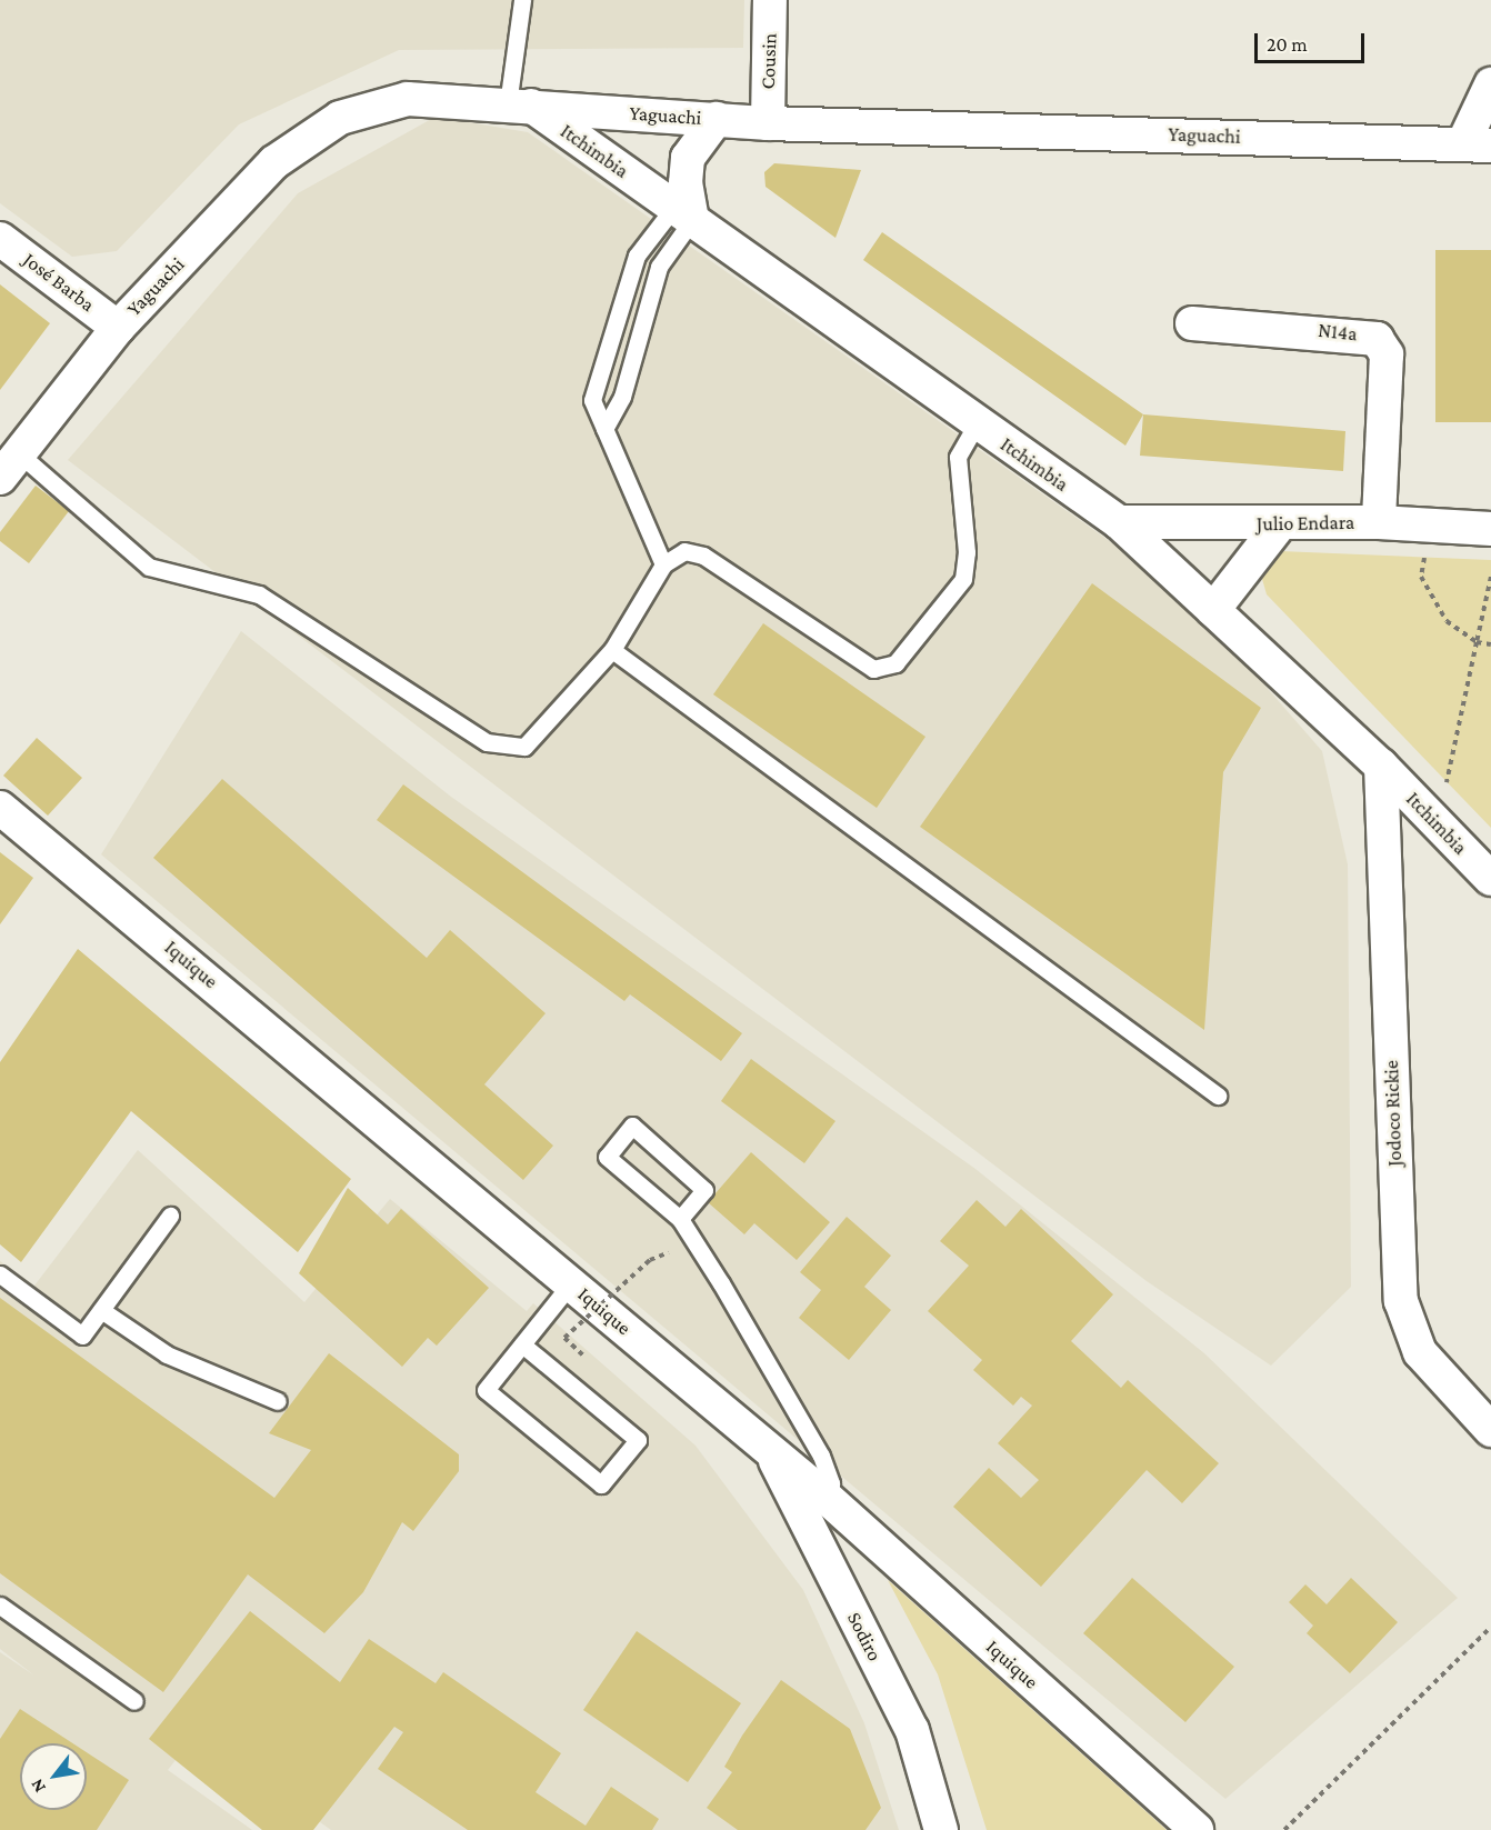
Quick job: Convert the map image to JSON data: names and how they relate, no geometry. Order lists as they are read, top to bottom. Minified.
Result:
{"streets":{"street":["Cousin","Yaguachi","Itchimbia","José Barba","N14a","Julio Endara","Iquique","Jodoco Rickie","Sodiro"]},"crossings":[["Cousin","Yaguachi"],["Yaguachi","Itchimbia"],["Yaguachi","José Barba"],["Itchimbia","Julio Endara"],["Itchimbia","Jodoco Rickie"],["N14a","Julio Endara"],["Iquique","Sodiro"]],"scale_bar":"20 m","north":"bottom left"}
